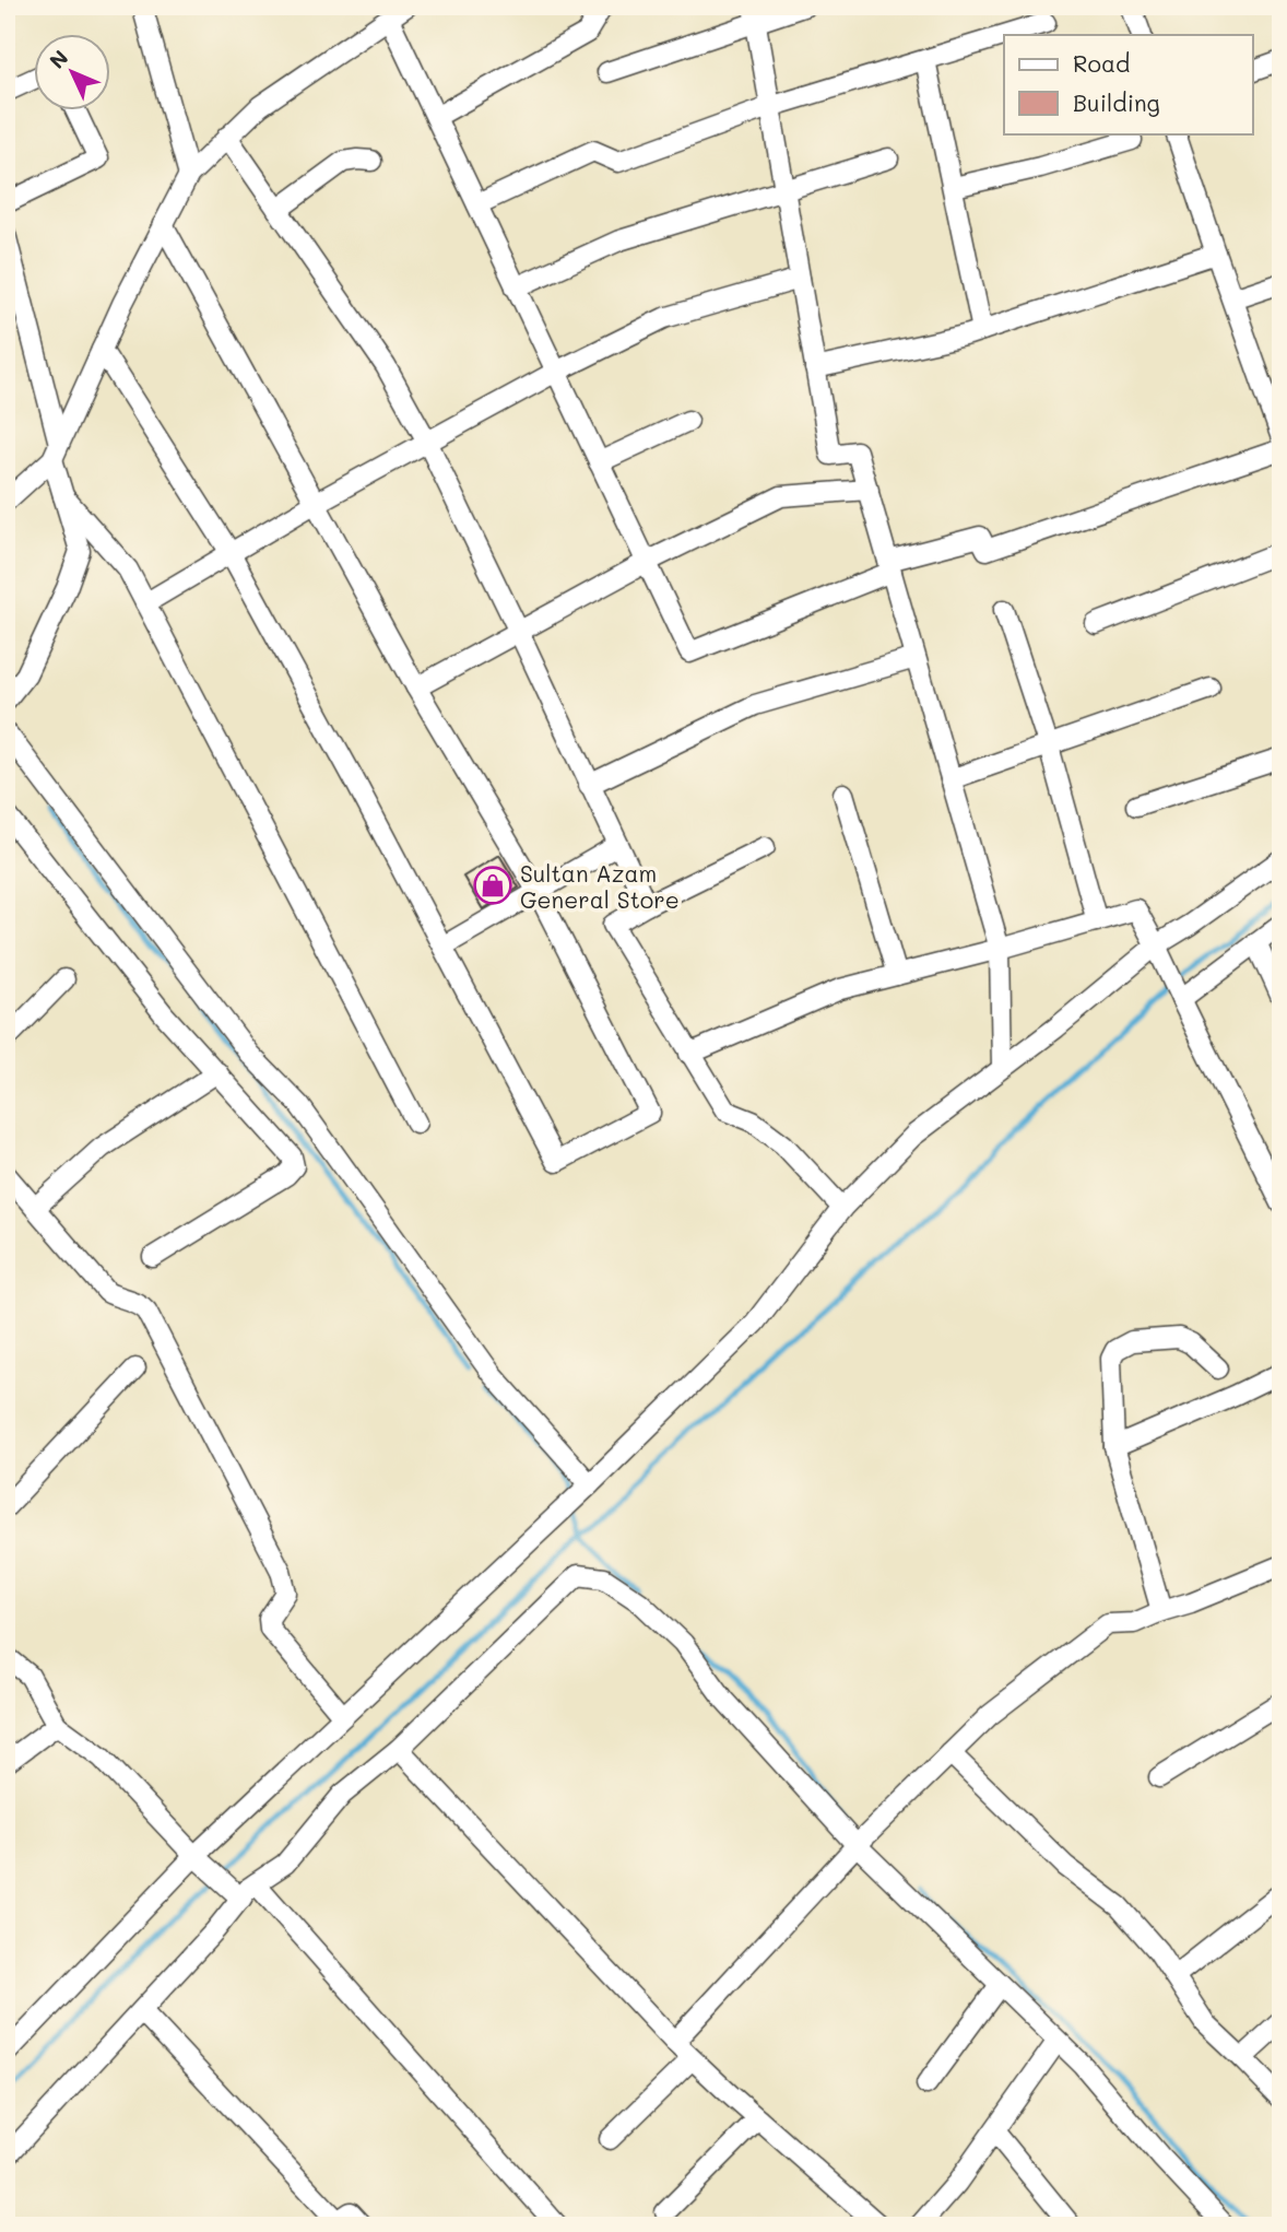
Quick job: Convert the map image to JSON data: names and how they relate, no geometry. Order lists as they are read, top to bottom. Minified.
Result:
{"places":{"shop":["Sultan Azam General Store"]},"legend":["Road","Building"],"north":"top left"}
